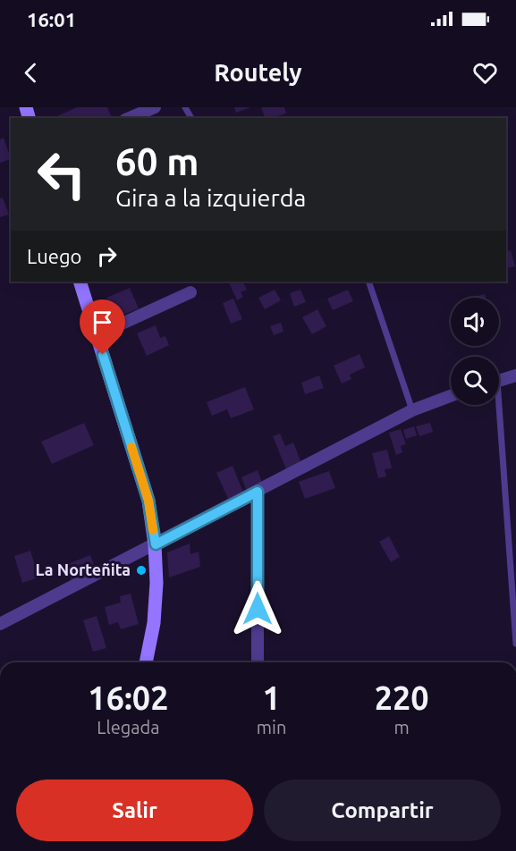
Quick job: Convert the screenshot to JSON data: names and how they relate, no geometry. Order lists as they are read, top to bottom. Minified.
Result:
{"places":["La Norteñita"],"page":{"status":"16:01","header":"Routely","turn":["60 m","Gira a la izquierda"],"then":"Luego","eta":["16:02","Llegada","1","min","220","m"],"buttons":["Salir","Compartir"]}}
